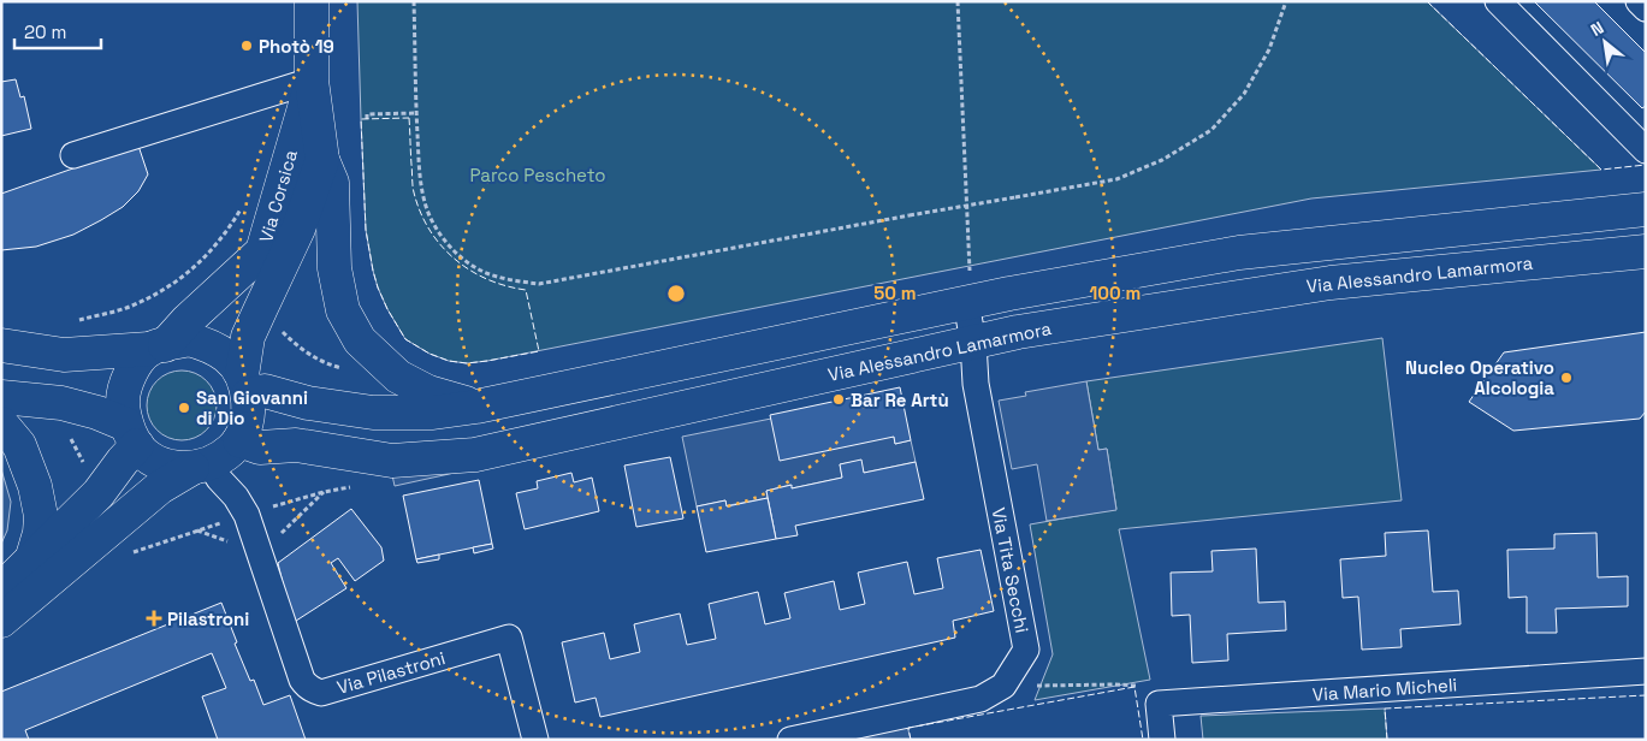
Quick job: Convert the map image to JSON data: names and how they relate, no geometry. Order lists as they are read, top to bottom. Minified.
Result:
{"streets":{"main road":["Via Corsica","Via Alessandro Lamarmora"],"street":["Via Tita Secchi","Via Pilastroni","Via Mario Micheli"]},"crossings":[["Via Corsica","Via Alessandro Lamarmora"],["Via Corsica","Via Pilastroni"],["Via Alessandro Lamarmora","Via Tita Secchi"],["Via Alessandro Lamarmora","Via Pilastroni"]],"parks":["Parco Pescheto"],"places":{"other":["Photò 19","Nucleo Operativo Alcologia","Bar Re Artù","San Giovanni di Dio"],"health":["Pilastroni"]},"scale_bar":"20 m","north":"top left","rings":["50 m","100 m"]}
